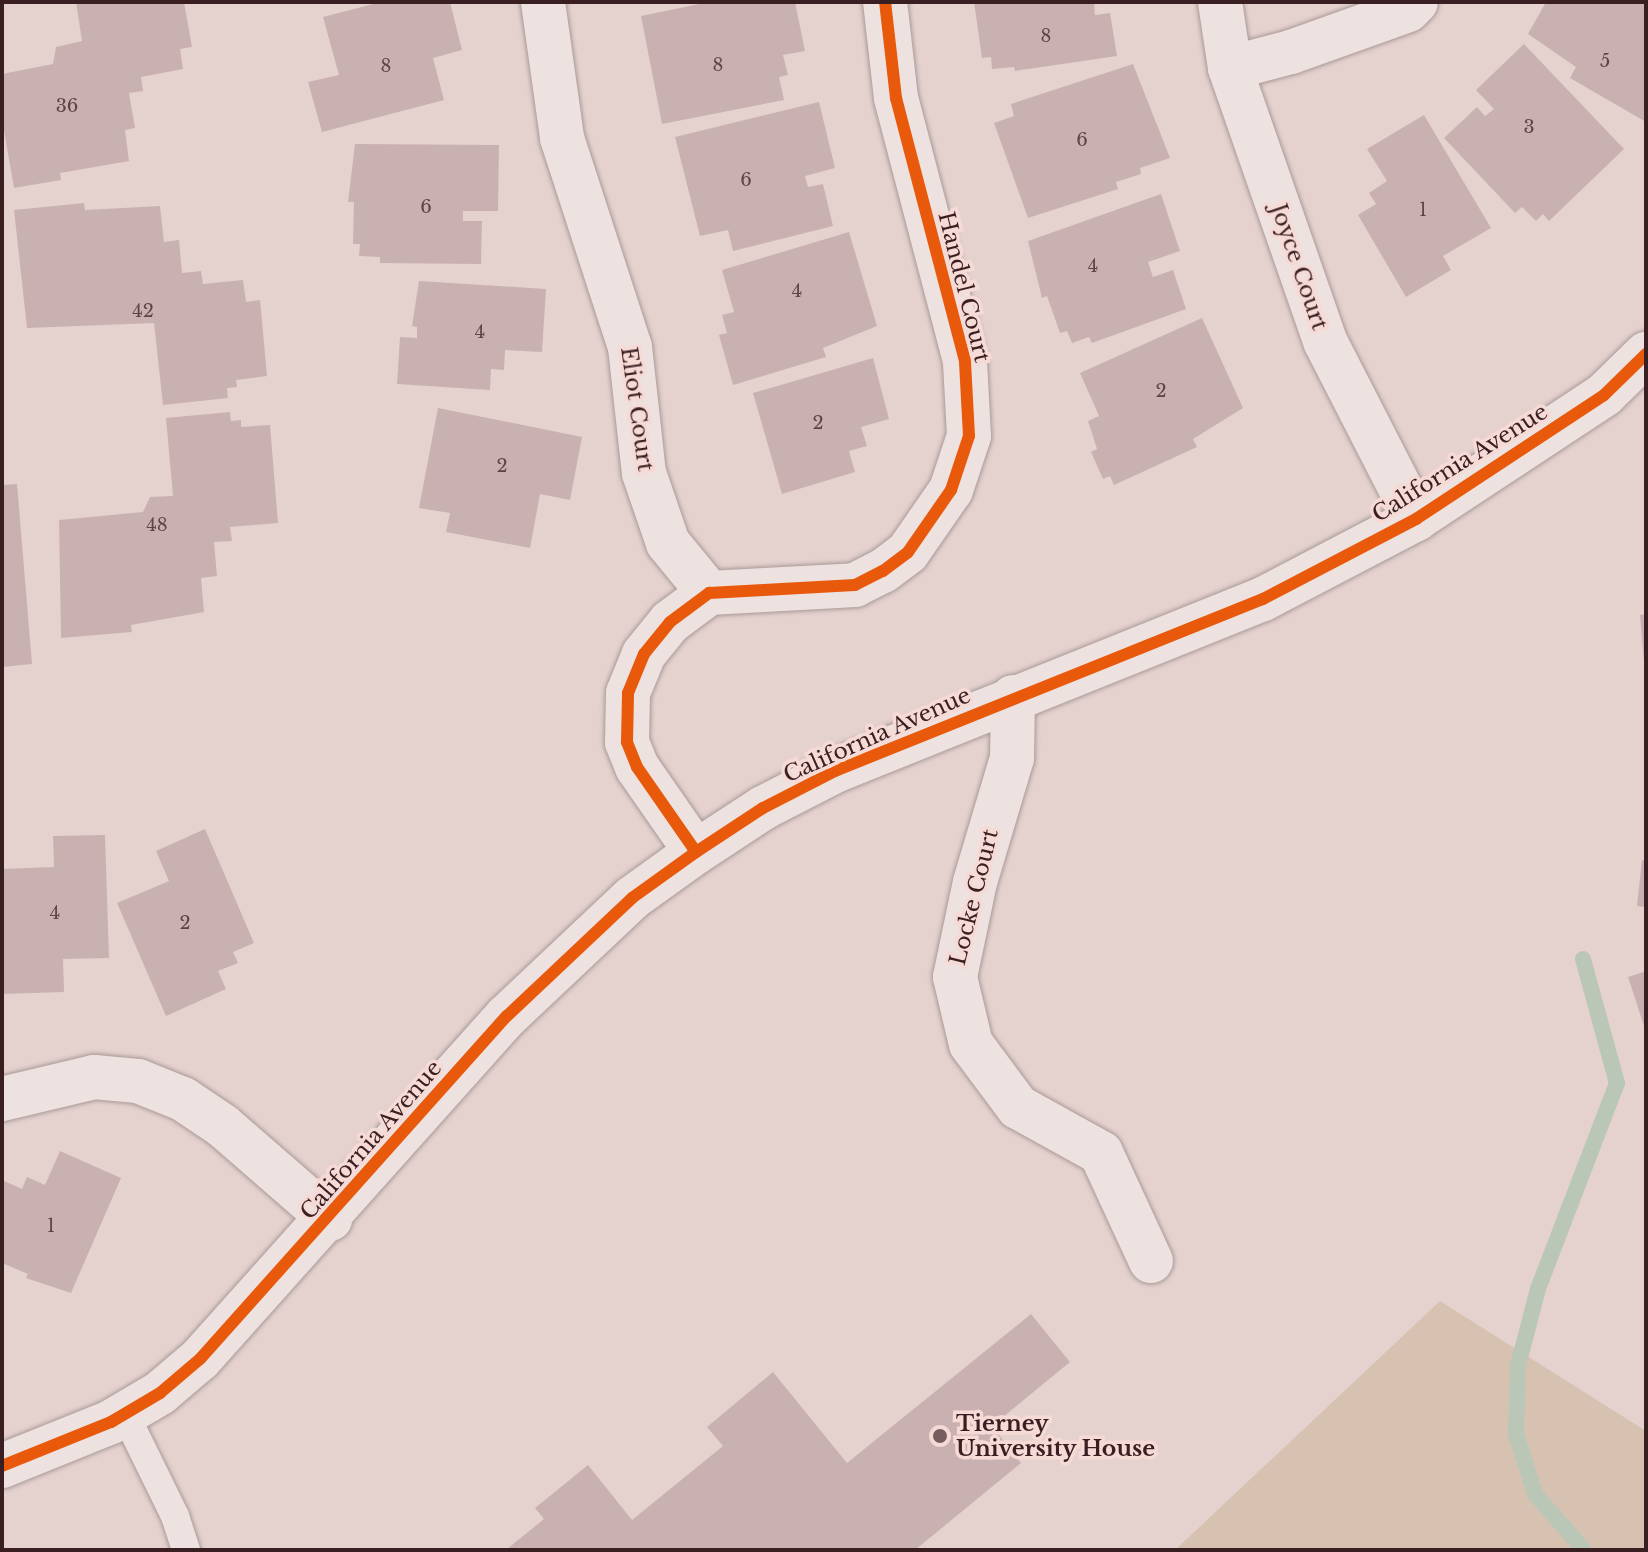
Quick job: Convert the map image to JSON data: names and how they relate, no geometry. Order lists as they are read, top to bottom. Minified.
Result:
{"streets":{"street":["Joyce Court","Handel Court","Eliot Court","California Avenue","Locke Court"]},"crossings":[["Joyce Court","California Avenue"],["Handel Court","Eliot Court"],["California Avenue","Locke Court"]],"places":["Tierney University House"],"house_numbers":["8","5","8","8","36","3","6","6","6","1","4","4","42","4","2","2","2","48","4","2","1"]}
